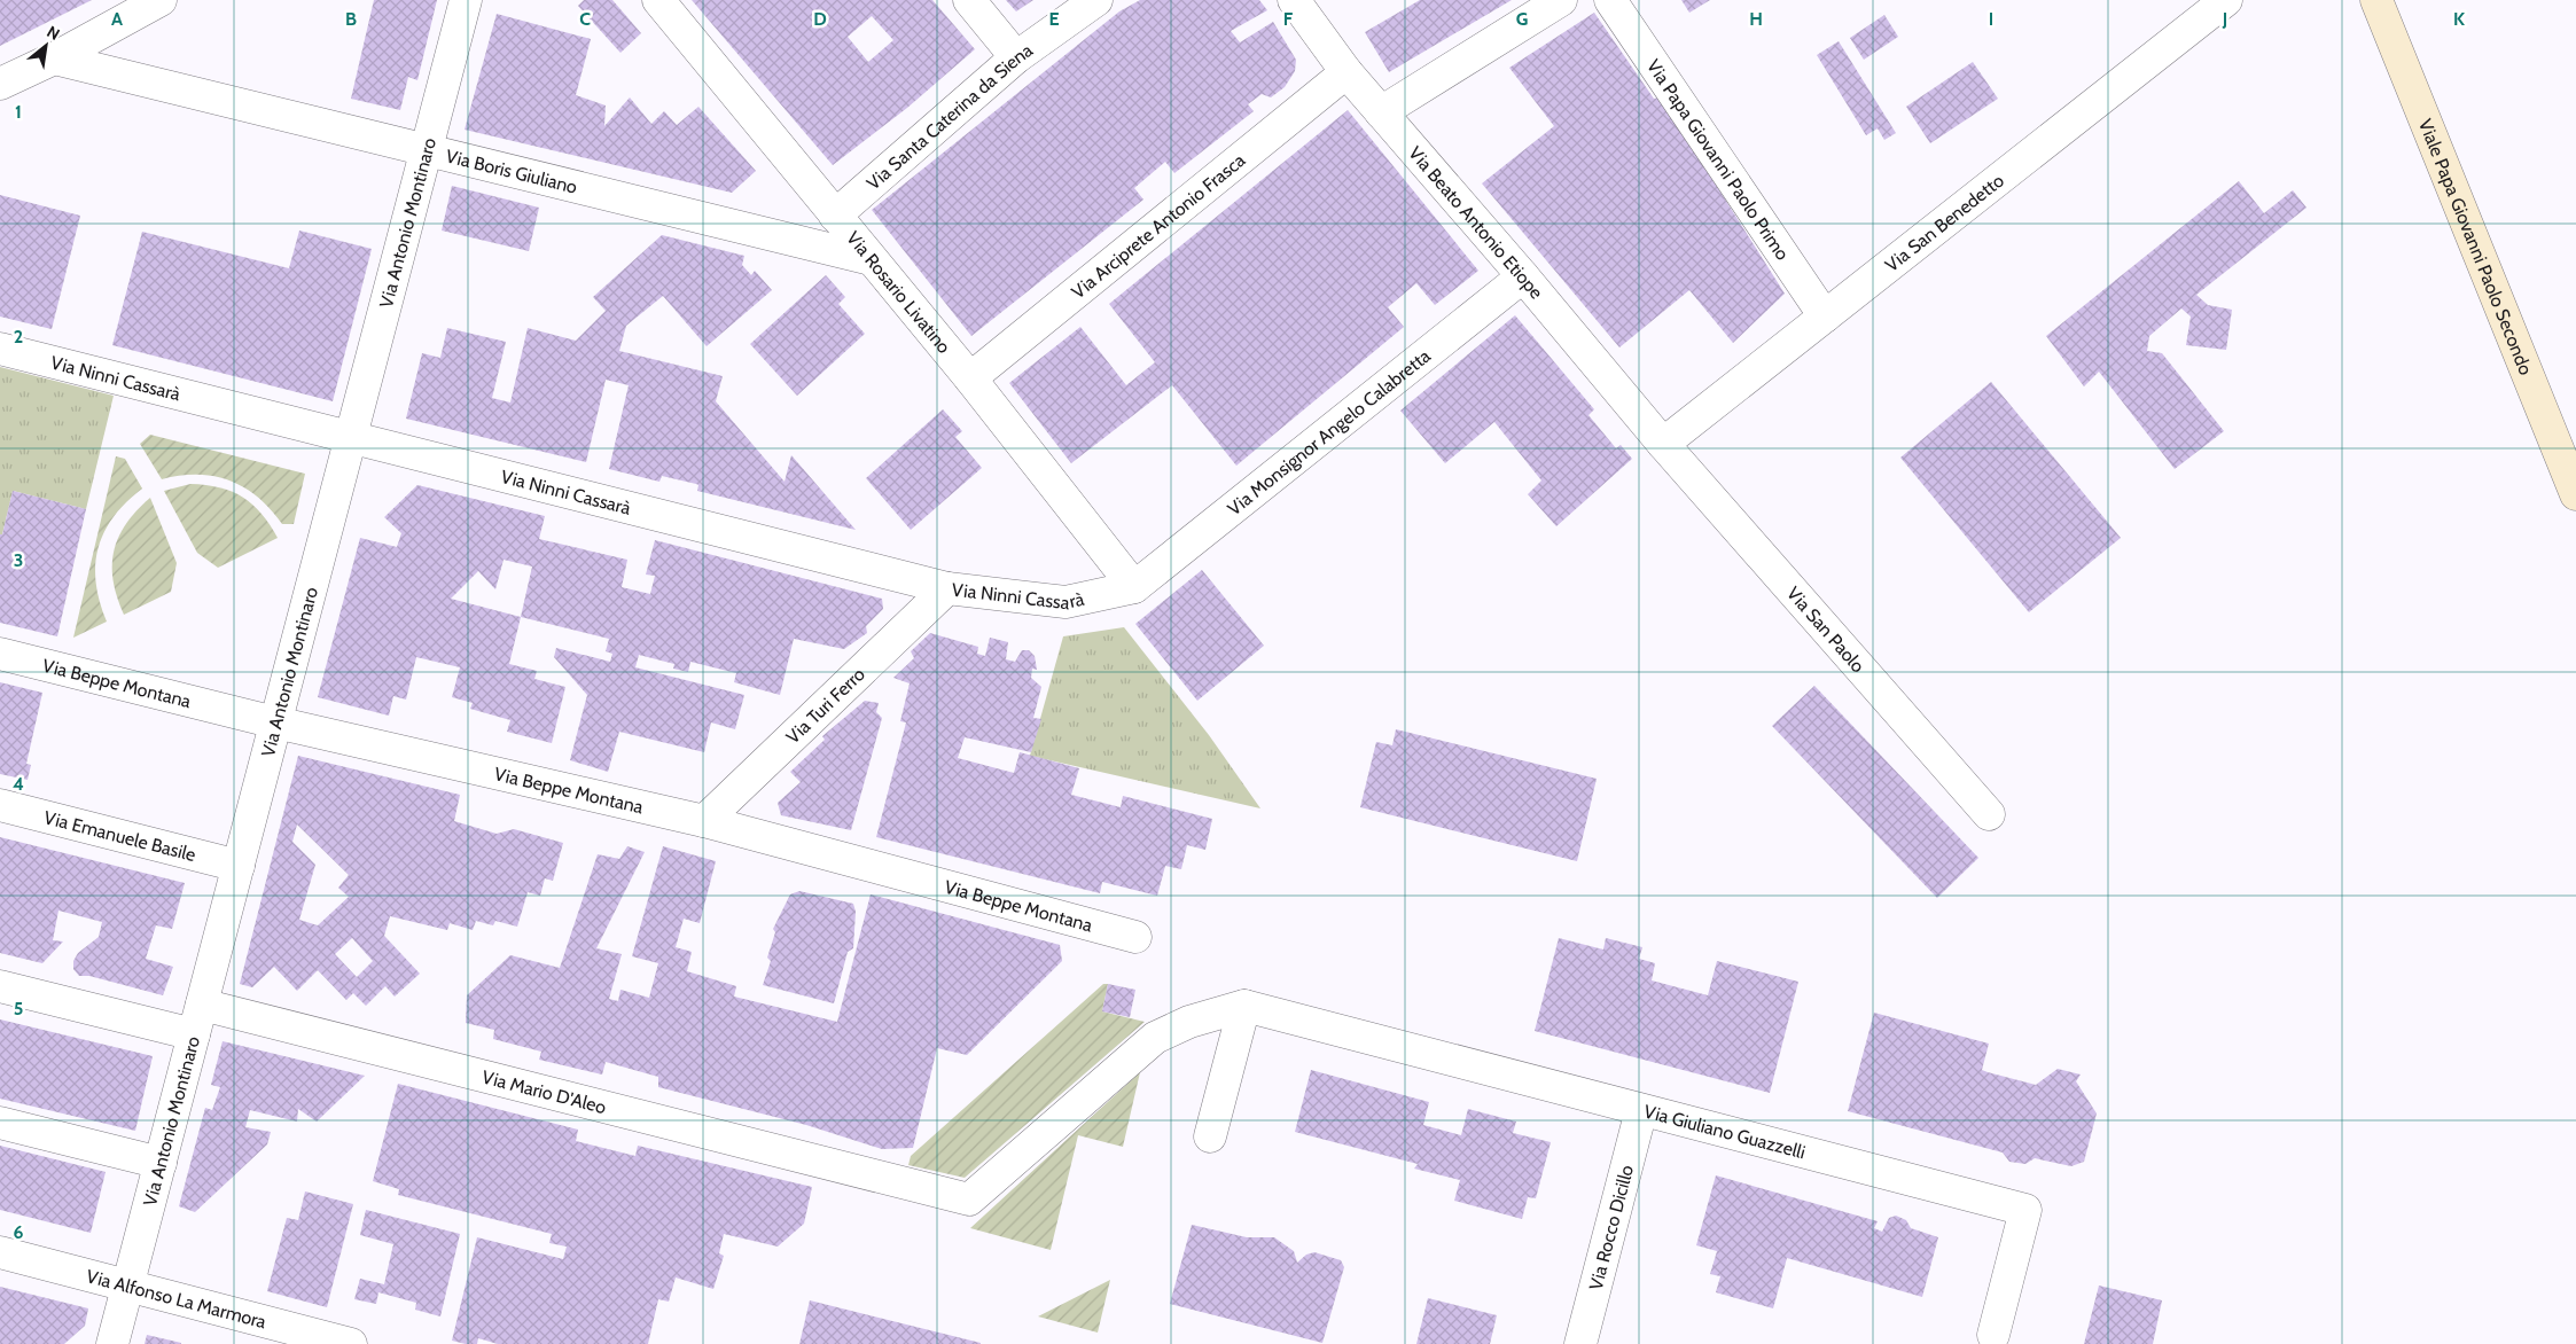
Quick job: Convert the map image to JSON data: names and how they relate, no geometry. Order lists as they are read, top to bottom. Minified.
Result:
{"streets":{"street":["Via Santa Caterina da Siena","Via Papa Giovanni Paolo Primo","Via Boris Giuliano","Via Antonio Montinaro","Via San Benedetto","Via Beato Antonio Etiope","Via Arciprete Antonio Frasca","Viale Papa Giovanni Paolo Secondo","Via Rosario Livatino","Via Ninni Cassarà","Via Monsignor Angelo Calabretta","Via San Paolo","Via Beppe Montana","Via Turi Ferro","Via Emanuele Basile","Via Mario D'Aleo","Via Giuliano Guazzelli","Via Rocco Dicillo","Via Alfonso La Marmora"]},"crossings":[["Via Santa Caterina da Siena","Via Rosario Livatino"],["Via Papa Giovanni Paolo Primo","Via San Benedetto"],["Via Boris Giuliano","Via Antonio Montinaro"],["Via Boris Giuliano","Via Rosario Livatino"],["Via Antonio Montinaro","Via Ninni Cassarà"],["Via Antonio Montinaro","Via Beppe Montana"],["Via Antonio Montinaro","Via Emanuele Basile"],["Via Antonio Montinaro","Via Mario D'Aleo"],["Via Antonio Montinaro","Via Alfonso La Marmora"],["Via San Benedetto","Via Beato Antonio Etiope"],["Via San Benedetto","Via San Paolo"],["Via Beato Antonio Etiope","Via Arciprete Antonio Frasca"],["Via Beato Antonio Etiope","Via Monsignor Angelo Calabretta"],["Via Beato Antonio Etiope","Via San Paolo"],["Via Arciprete Antonio Frasca","Via Rosario Livatino"],["Via Rosario Livatino","Via Ninni Cassarà"],["Via Rosario Livatino","Via Monsignor Angelo Calabretta"],["Via Ninni Cassarà","Via Monsignor Angelo Calabretta"],["Via Ninni Cassarà","Via Turi Ferro"],["Via Beppe Montana","Via Turi Ferro"],["Via Mario D'Aleo","Via Giuliano Guazzelli"],["Via Giuliano Guazzelli","Via Rocco Dicillo"]],"north":"top right","grid":{"columns":["A","B","C","D","E","F","G","H","I","J","K"],"rows":["1","2","3","4","5","6"]}}
